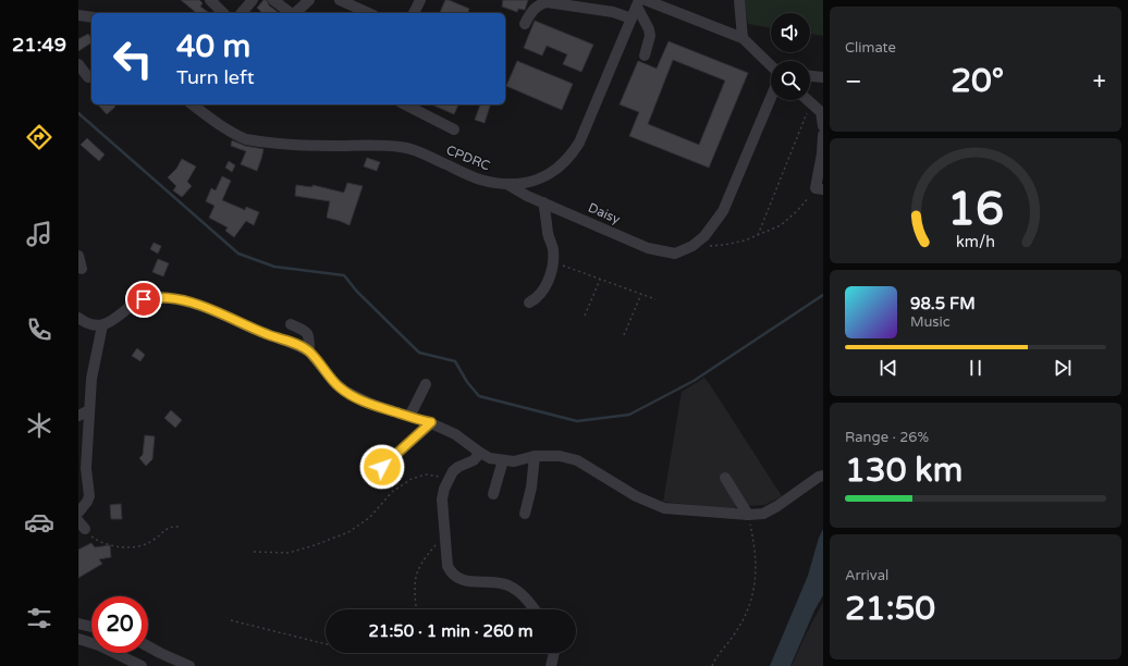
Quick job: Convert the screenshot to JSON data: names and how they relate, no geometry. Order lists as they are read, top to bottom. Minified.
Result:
{"streets":{"street":["CPDRC","Daisy"]},"crossings":[["CPDRC","Daisy"]],"page":{"tabs":"21:49","tile":["Climate",["Range · 26%","130 km"],["Arrival","21:50"]],"turn":["40 m","Turn left"],"heat":["−","20°","+"],"song":["98.5 FM","Music"],"limit":"20","trip":"21:50 · 1 min · 260 m","gauge":["16","km/h"]}}
